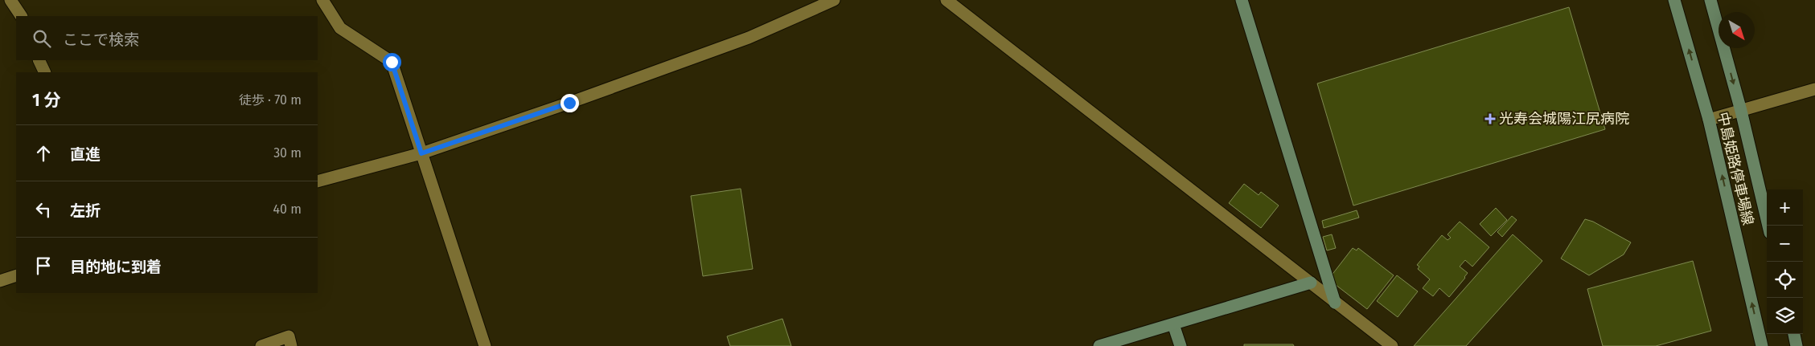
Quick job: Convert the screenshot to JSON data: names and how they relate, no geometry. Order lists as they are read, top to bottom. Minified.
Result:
{"streets":{"main road":["中島姫路停車場線"]},"places":{"health":["光寿会城陽江尻病院"]},"north":"bottom right","page":{"search":"ここで検索","heading":["1 分","徒歩 · 70 m"],"list":[["直進","30 m"],["左折","40 m"],"目的地に到着"],"map_buttons":["+","−"]}}
